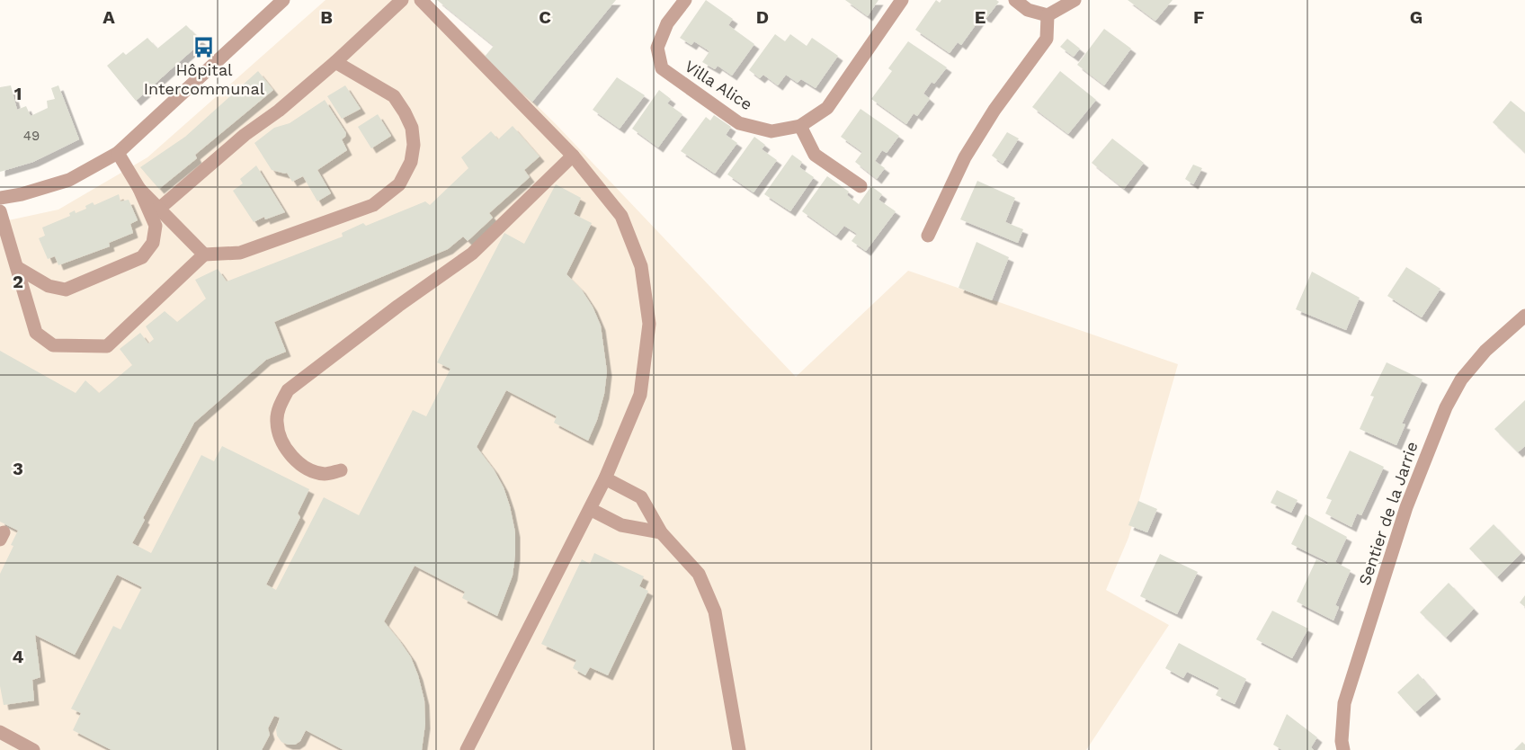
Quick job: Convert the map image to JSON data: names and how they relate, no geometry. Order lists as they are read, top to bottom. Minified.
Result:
{"streets":{"street":["Villa Alice","Sentier de la Jarrie"]},"places":{"bus stop":["Hôpital Intercommunal"]},"house_numbers":["49"],"grid":{"columns":["A","B","C","D","E","F","G"],"rows":["1","2","3","4"]}}
